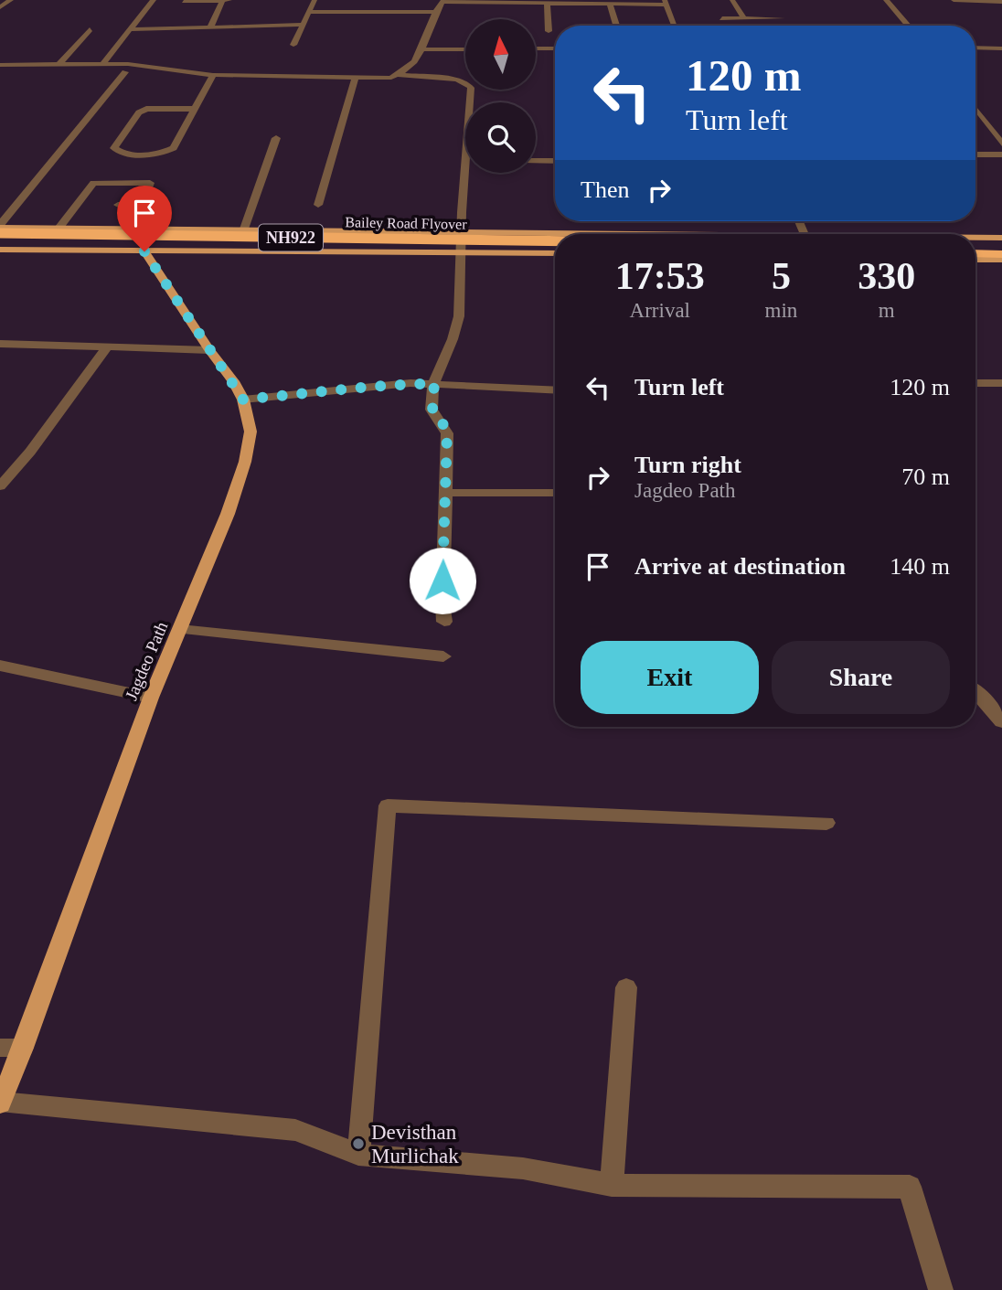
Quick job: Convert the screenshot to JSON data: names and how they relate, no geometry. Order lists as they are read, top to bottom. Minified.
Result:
{"streets":{"highway":["Bailey Road Flyover","NH922"],"main road":["Jagdeo Path"]},"places":["Devisthan Murlichak"],"north":"top","page":{"turn":["120 m","Turn left"],"then":"Then","eta":["17:53","Arrival","5","min","330","m"],"list":[{"name":"Turn left","value":"120 m"},{"name":"Turn right","note":"Jagdeo Path","value":"70 m"},{"name":"Arrive at destination","value":"140 m"}],"buttons":["Exit","Share"]}}
